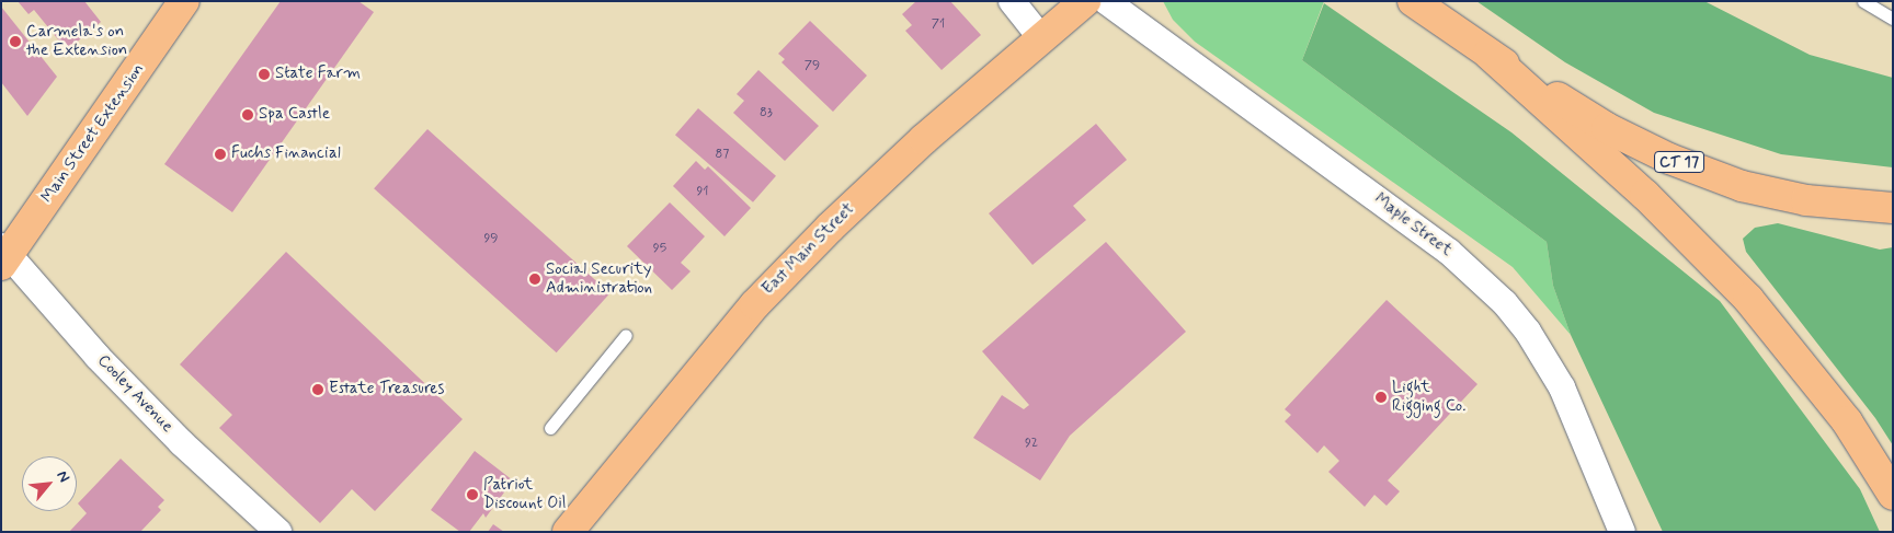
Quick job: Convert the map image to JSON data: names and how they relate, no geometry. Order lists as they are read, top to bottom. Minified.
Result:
{"streets":{"main road":["Main Street Extension","CT 17","East Main Street"],"street":["Maple Street","Cooley Avenue"]},"crossings":[["Main Street Extension","Cooley Avenue"]],"places":["Carmela's on the Extension","State Farm","Spa Castle","Fuchs Financial","Social Security Administration","Estate Treasures","Light Rigging Co.","Patriot Discount Oil"],"house_numbers":["71","79","83","87","91","99","95","92"],"north":"top right"}
